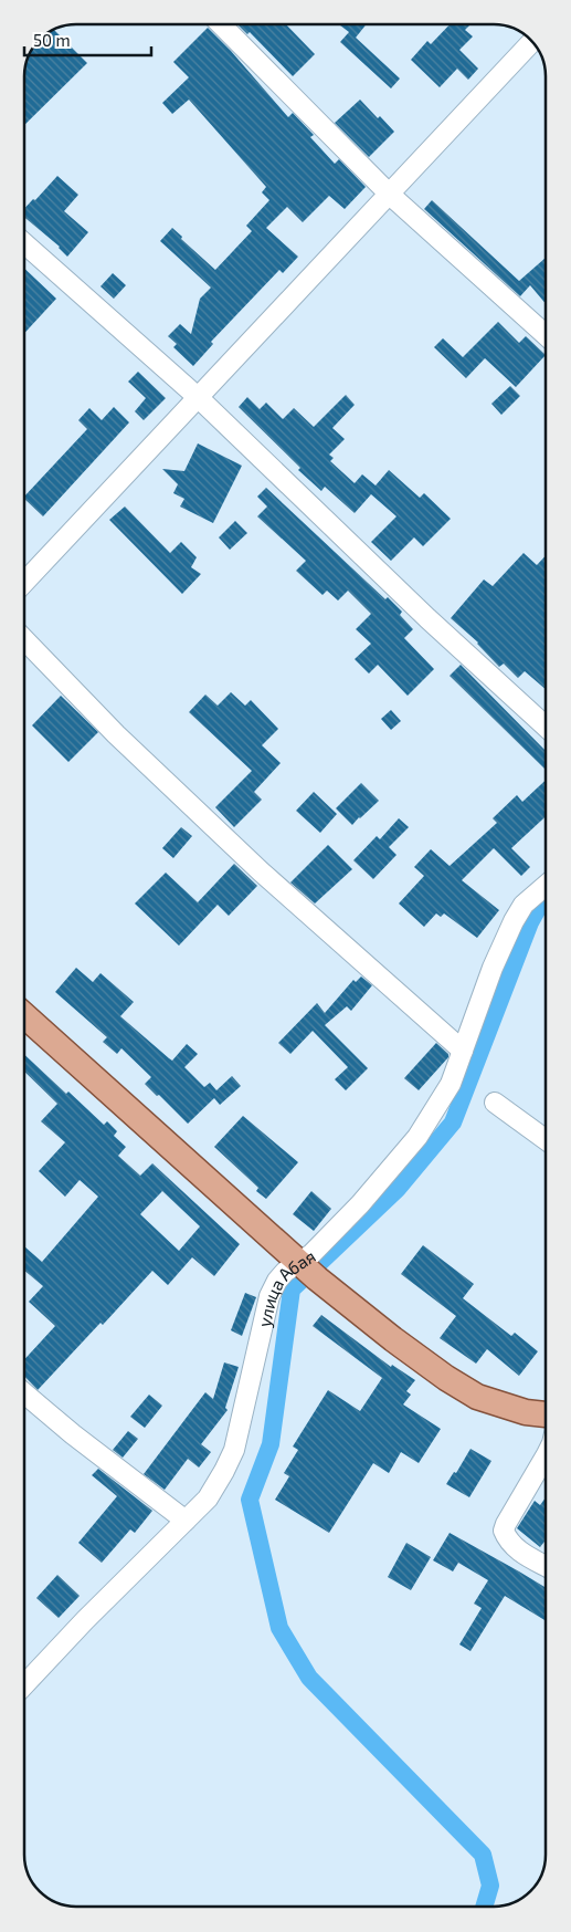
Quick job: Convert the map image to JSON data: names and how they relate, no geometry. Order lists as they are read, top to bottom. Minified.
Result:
{"streets":{"street":["улица Абая"]},"scale_bar":"50 m"}
